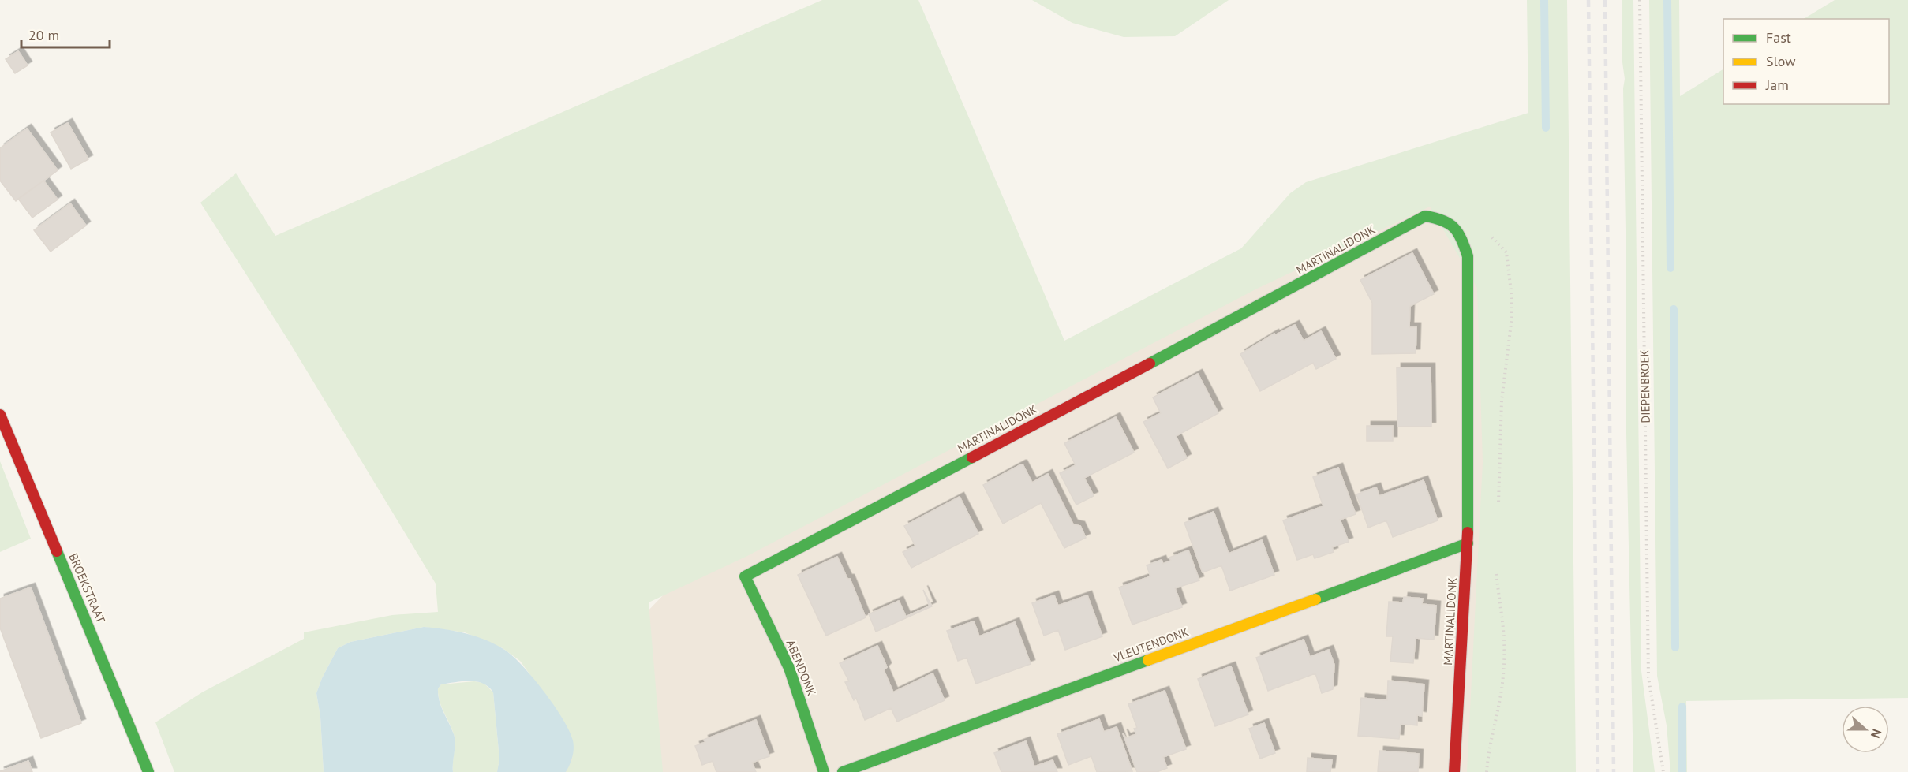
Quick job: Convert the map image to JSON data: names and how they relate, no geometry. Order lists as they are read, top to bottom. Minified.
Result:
{"streets":{"street":["MARTINALIDONK","BROEKSTRAAT","VLEUTENDONK","ABENDONK"],"path":["DIEPENBROEK"]},"crossings":[["MARTINALIDONK","VLEUTENDONK"],["MARTINALIDONK","ABENDONK"]],"legend":["Fast","Slow","Jam"],"scale_bar":"20 m","north":"right"}
